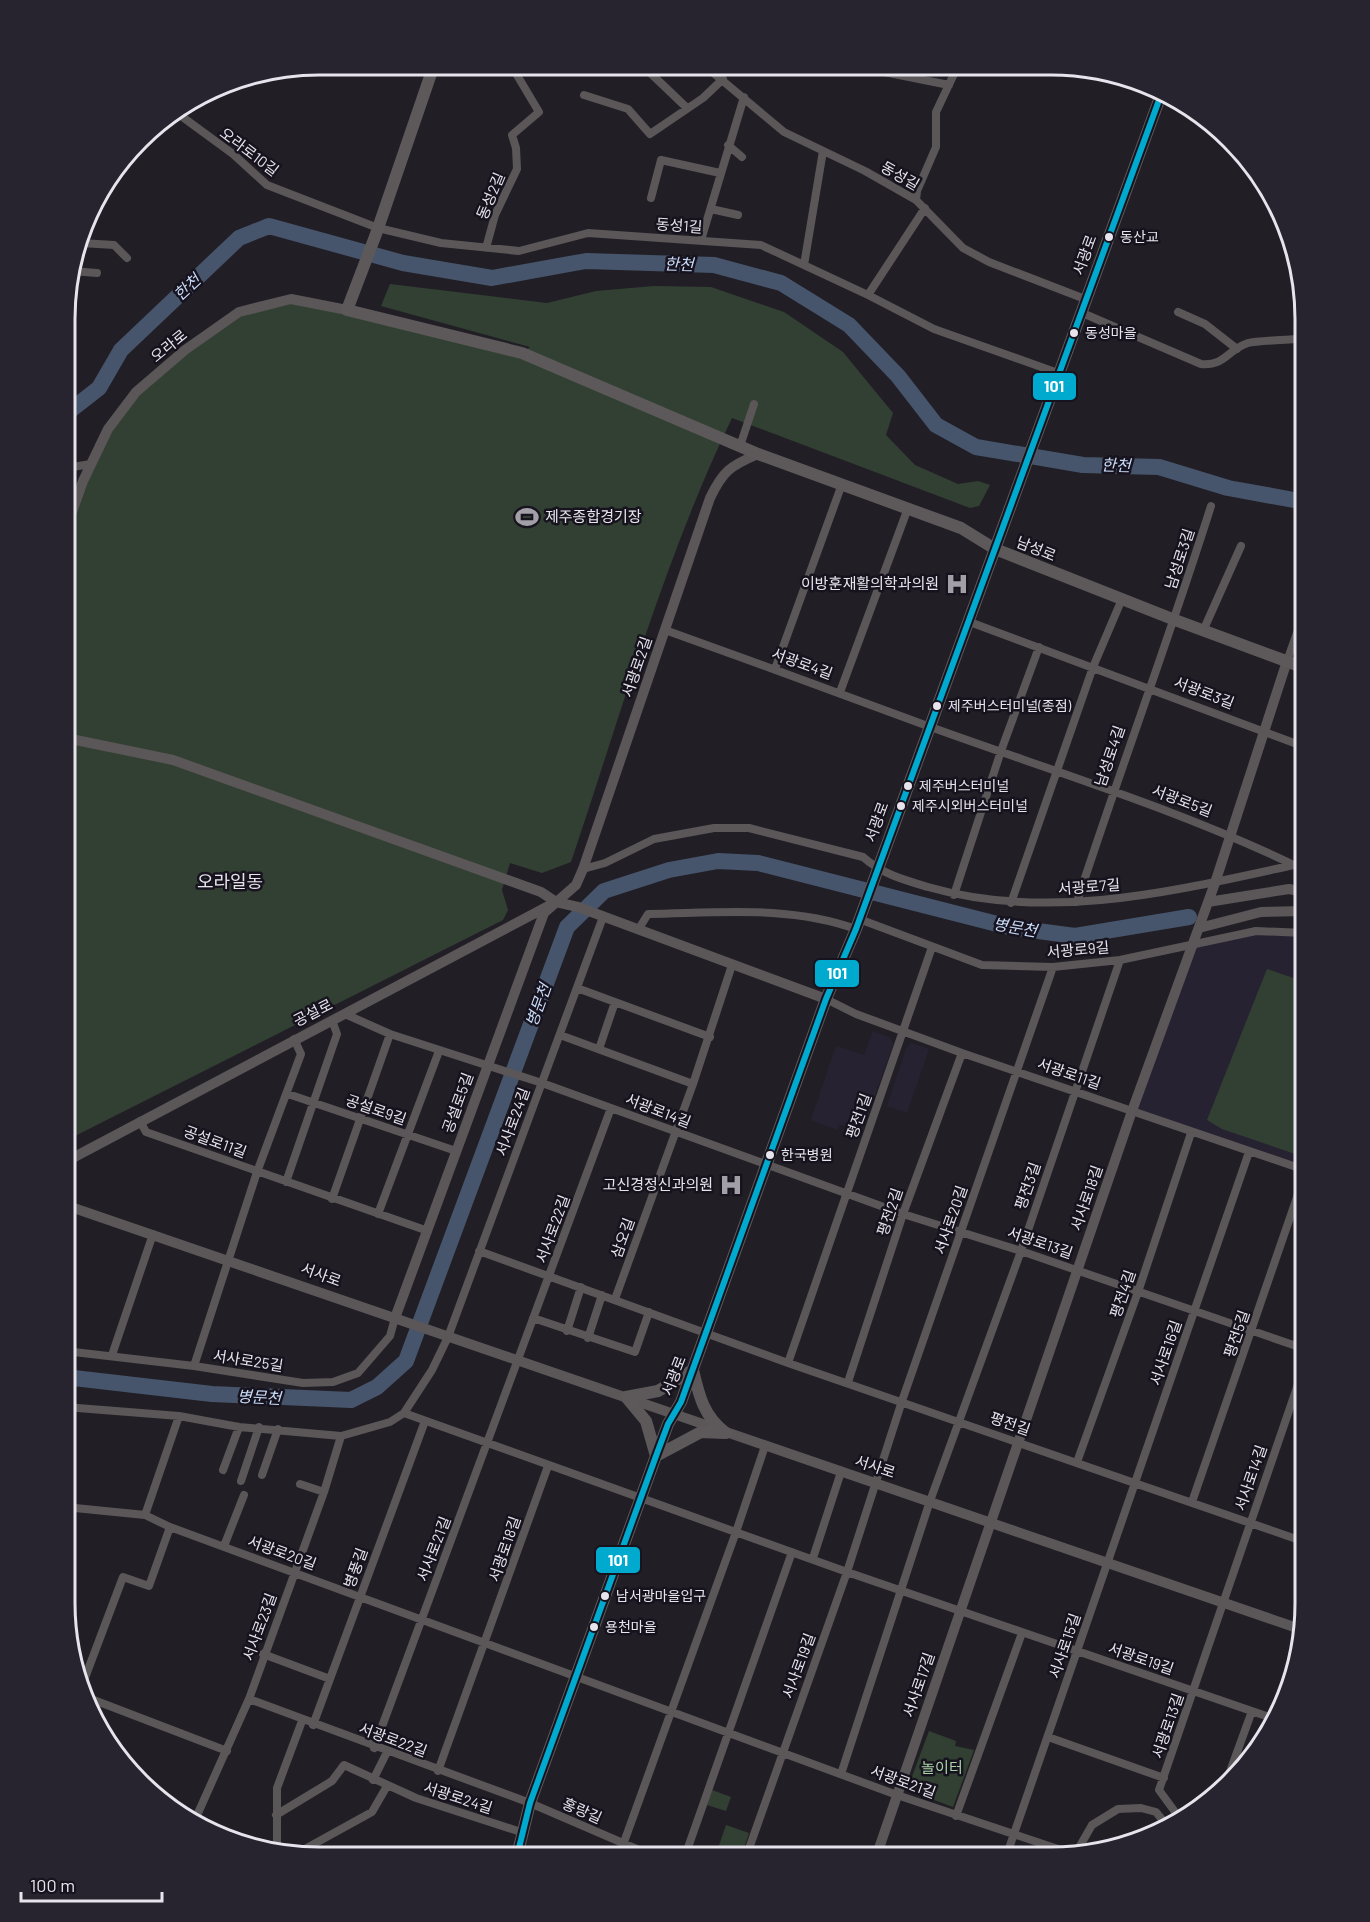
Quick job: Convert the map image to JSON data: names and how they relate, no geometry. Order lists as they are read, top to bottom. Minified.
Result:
{"streets":{"main road":["서광로","남성로"],"street":["오라로10길","동성길","동성2길","동성1길","오라로","남성로3길","서광로4길","서광로2길","서광로3길","남성로4길","서광로5길","서광로7길","서광로9길","공설로","서광로11길","공설로5길","공설로9길","서광로14길","평전1길","서사로24길","공설로11길","평전3길","서사로18길","평전2길","서사로20길","서사로22길","삼오길","서광로13길","서사로","평전4길","평전5길","서사로16길","서사로25길","평전길","서사로14길","서사로21길","서광로18길","서광로20길","병풍길","서사로23길","서사로15길","서광로19길","서사로19길","서사로17길","서광로22길","서광로21길","서광로24길","홍랑길"]},"crossings":[["오라로10길","동성1길"],["동성길","서광로"],["동성2길","동성1길"],["동성1길","서광로"],["서광로","남성로"],["서광로","서광로4길"],["서광로","서광로2길"],["서광로","서광로3길"],["서광로","서광로5길"],["서광로","서광로7길"],["서광로","서광로9길"],["서광로","서광로11길"],["서광로","서광로14길"],["서광로","서광로13길"],["서광로","서사로"],["서광로","평전길"],["서광로","서광로20길"],["서광로","서광로19길"],["서광로","서광로22길"],["서광로","서광로21길"],["서광로","서광로24길"],["서광로","홍랑길"],["오라로","남성로"],["남성로","남성로3길"],["남성로","서광로2길"],["남성로","남성로4길"],["남성로3길","남성로4길"],["서광로4길","서광로2길"],["서광로4길","서광로5길"],["서광로2길","공설로"],["서광로2길","공설로5길"],["서광로3길","남성로4길"],["남성로4길","서광로5길"],["남성로4길","서광로7길"],["서광로5길","서광로7길"],["서광로7길","서사로18길"],["서광로9길","평전1길"],["서광로9길","평전3길"],["서광로9길","서사로18길"],["서광로9길","서사로20길"],["공설로","공설로5길"],["공설로","서광로14길"],["공설로","공설로11길"],["서광로11길","평전1길"],["서광로11길","평전3길"],["서광로11길","서사로18길"],["서광로11길","평전2길"],["서광로11길","서사로20길"],["서광로11길","평전4길"],["서광로11길","서사로16길"],["공설로5길","공설로9길"],["공설로5길","서광로14길"],["공설로5길","공설로11길"],["공설로5길","서사로"],["공설로5길","서사로25길"],["서광로14길","서사로24길"],["서광로14길","서사로22길"],["서광로14길","삼오길"],["서광로14길","서광로13길"],["평전1길","서광로13길"],["평전1길","평전길"],["서사로24길","서사로"],["서사로24길","평전길"],["평전3길","서광로13길"],["평전3길","서사로"],["평전3길","평전길"],["평전3길","서광로19길"],["서사로18길","서광로13길"],["서사로18길","서사로"],["서사로18길","평전길"],["서사로18길","서사로17길"],["평전2길","서광로13길"],["평전2길","평전길"],["서사로20길","서광로13길"],["서사로20길","서사로"],["서사로20길","평전길"],["서사로20길","서사로19길"],["서사로22길","서사로"],["서사로22길","평전길"],["서사로22길","서사로21길"],["삼오길","평전길"],["서광로13길","서사로"],["서광로13길","평전4길"],["서광로13길","평전5길"],["서광로13길","서사로16길"],["서광로13길","서사로14길"],["서광로13길","서광로19길"],["서사로","서사로16길"],["서사로","서사로25길"],["서사로","서사로14길"],["서사로","서사로21길"],["서사로","서사로15길"],["서사로","서사로19길"],["서사로","서사로17길"],["평전4길","평전길"],["평전5길","평전길"],["서사로16길","평전길"],["서사로16길","서사로15길"],["평전길","서사로14길"],["서사로21길","서광로20길"],["서사로21길","서광로22길"],["서광로18길","서광로20길"],["서광로20길","병풍길"],["서광로20길","서사로23길"],["서광로20길","서광로21길"],["병풍길","서광로22길"],["서사로23길","서광로22길"],["서사로15길","서광로19길"],["서사로15길","서광로21길"],["서광로19길","서사로19길"],["서광로19길","서사로17길"],["서사로19길","서광로21길"],["서사로17길","서광로21길"],["서광로22길","홍랑길"]],"districts":["오라일동"],"water":["한천","병문천"],"parks":["놀이터"],"places":{"other":["동산교","동성마을","제주버스터미널(종점)","제주버스터미널","제주시외버스터미널","한국병원","남서광마을입구","용천마을"],"sports":["제주종합경기장"],"hospital":["이방훈재활의학과의원","고신경정신과의원"]},"lines":["transit line 101"],"scale_bar":"100 m"}
